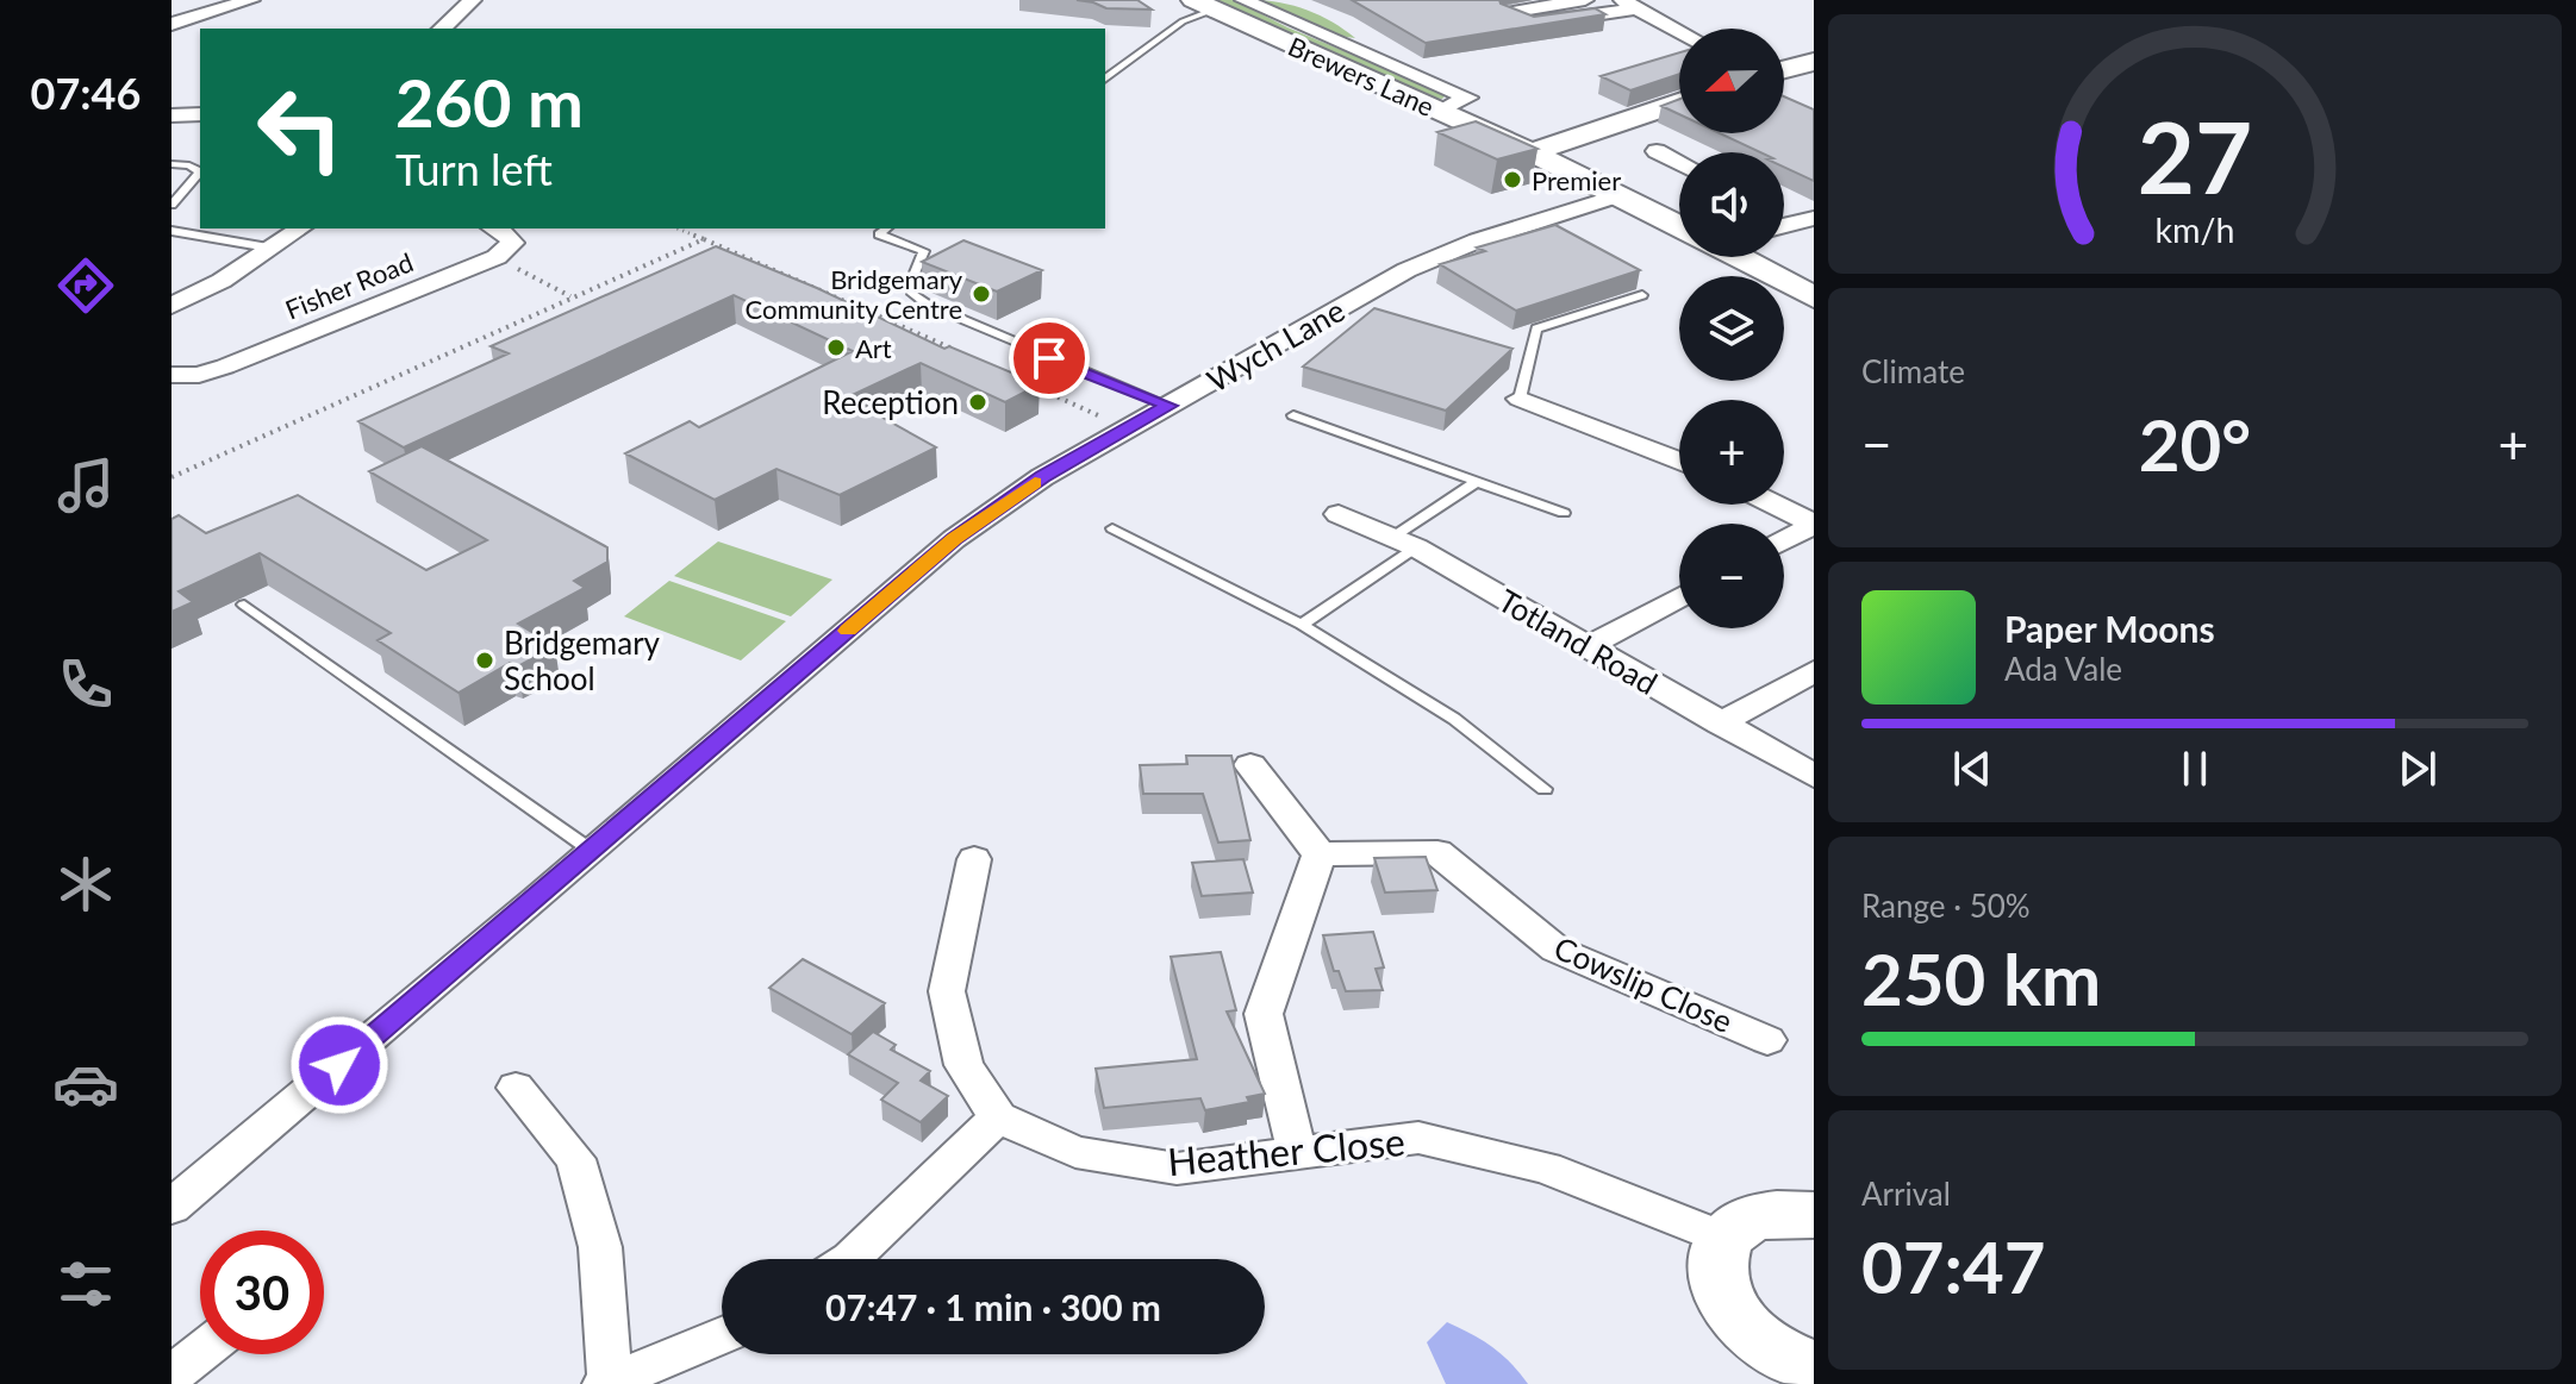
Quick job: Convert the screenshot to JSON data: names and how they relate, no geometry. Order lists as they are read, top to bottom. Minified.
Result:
{"streets":{"street":["Brewers Lane","Fisher Road","Wych Lane","Totland Road","Cowslip Close","Heather Close"]},"crossings":[["Brewers Lane","Wych Lane"]],"places":["Premier","Bridgemary Community Centre","Art","Reception","Bridgemary School"],"north":"left","page":{"tabs":"07:46","map_buttons":["+","−"],"turn":["260 m","Turn left"],"tile":["Climate",["Range · 50%","250 km"],["Arrival","07:47"]],"heat":["−","20°","+"],"song":["Paper Moons","Ada Vale"],"limit":"30","trip":"07:47 · 1 min · 300 m","gauge":["27","km/h"]}}
